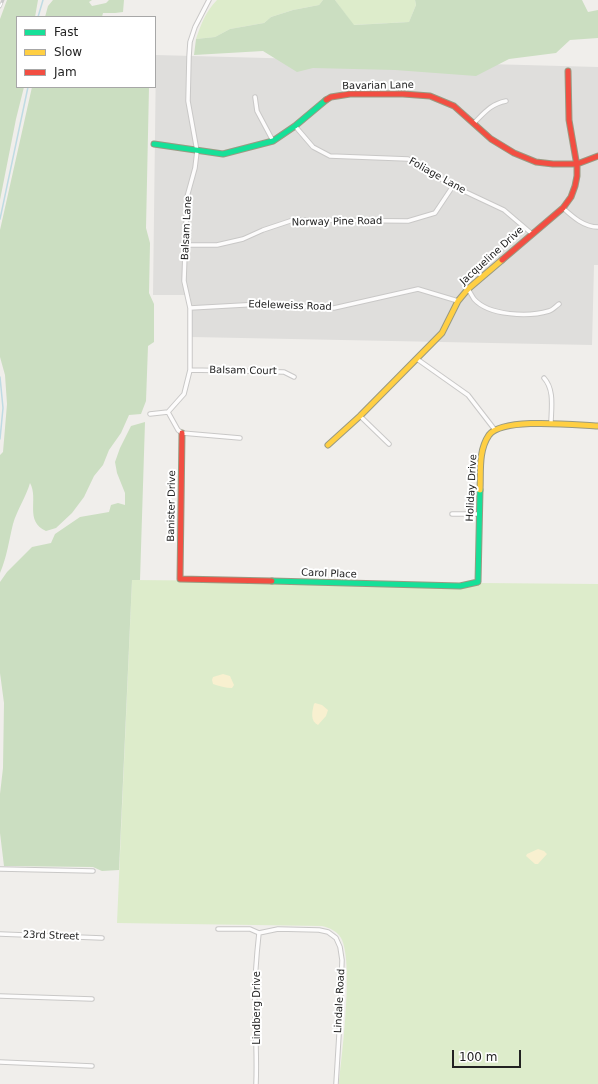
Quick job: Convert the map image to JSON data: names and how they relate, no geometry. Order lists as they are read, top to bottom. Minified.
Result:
{"streets":{"street":["Bavarian Lane","Foliage Lane","Norway Pine Road","Balsam Lane","Jacqueline Drive","Edeleweiss Road","Balsam Court","Holiday Drive","Banister Drive","Carol Place","23rd Street","Lindale Road","Lindberg Drive"]},"crossings":[["Bavarian Lane","Foliage Lane"],["Bavarian Lane","Balsam Lane"],["Bavarian Lane","Jacqueline Drive"],["Foliage Lane","Norway Pine Road"],["Foliage Lane","Jacqueline Drive"],["Norway Pine Road","Balsam Lane"],["Balsam Lane","Edeleweiss Road"],["Balsam Lane","Balsam Court"],["Jacqueline Drive","Edeleweiss Road"],["Holiday Drive","Carol Place"],["Banister Drive","Carol Place"],["Lindale Road","Lindberg Drive"]],"legend":["Fast","Slow","Jam"],"scale_bar":"100 m"}
